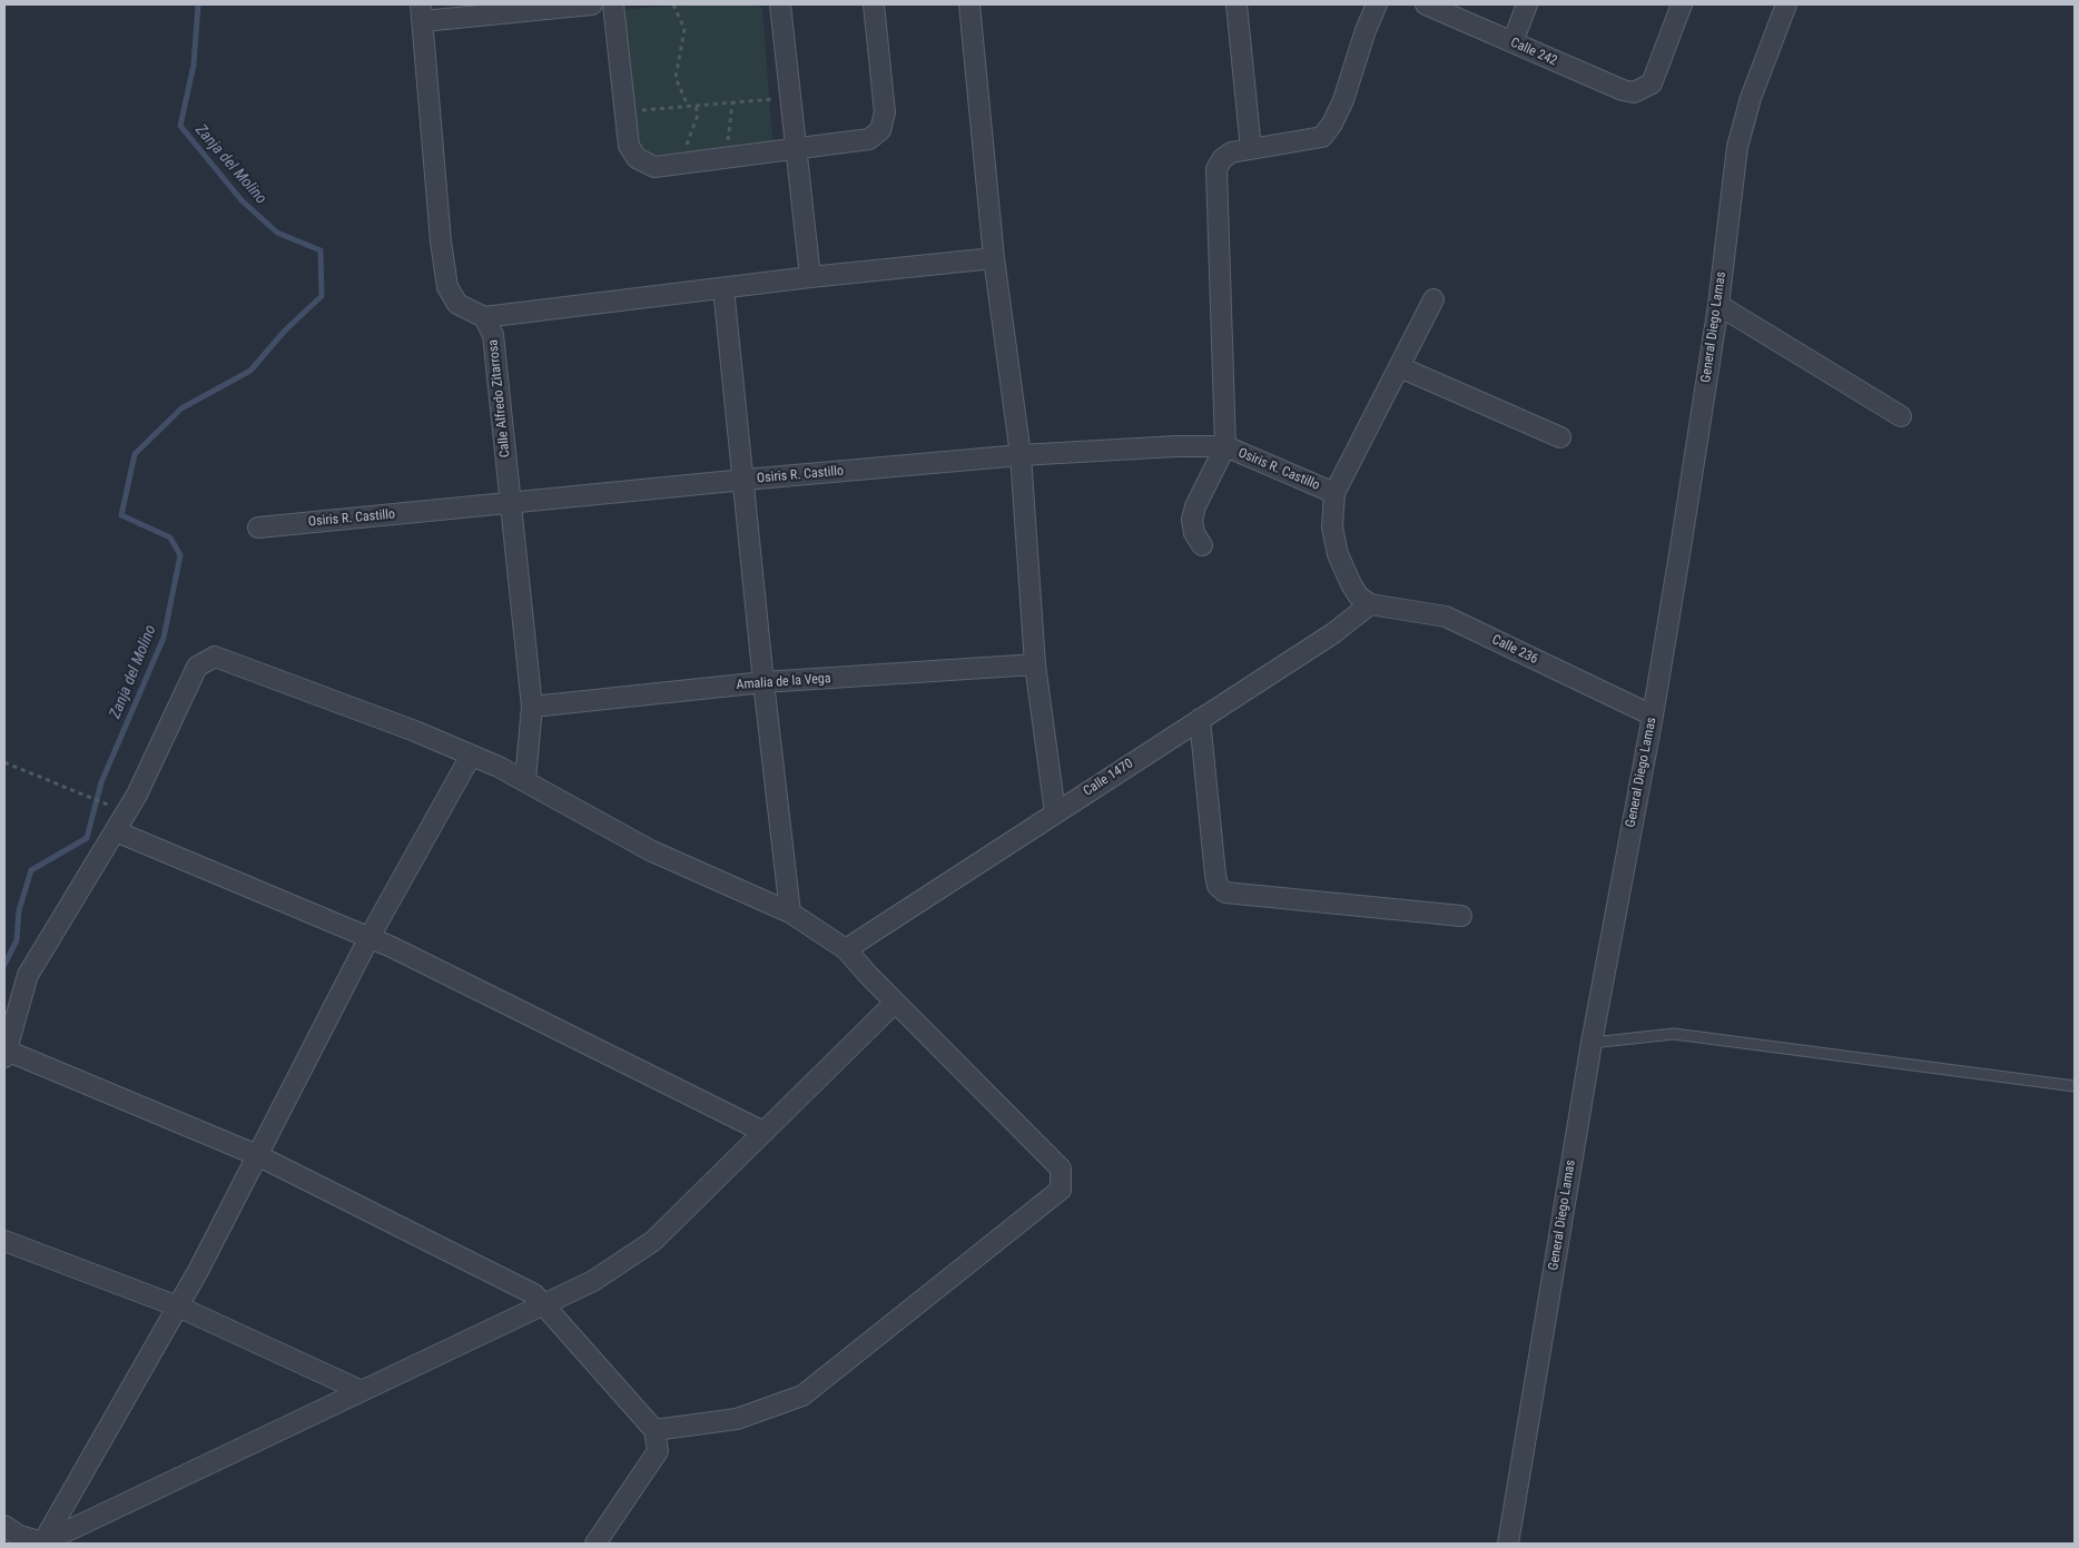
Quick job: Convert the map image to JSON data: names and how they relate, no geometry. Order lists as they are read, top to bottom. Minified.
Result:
{"streets":{"street":["Calle 242","General Diego Lamas","Calle Alfredo Zitarrosa","Osiris R. Castillo","Calle 236","Amalia de la Vega","Calle 1470"]},"crossings":[["General Diego Lamas","Calle 236"],["Calle Alfredo Zitarrosa","Osiris R. Castillo"],["Calle Alfredo Zitarrosa","Amalia de la Vega"],["Calle 236","Calle 1470"]],"water":["Zanja del Molino"]}
